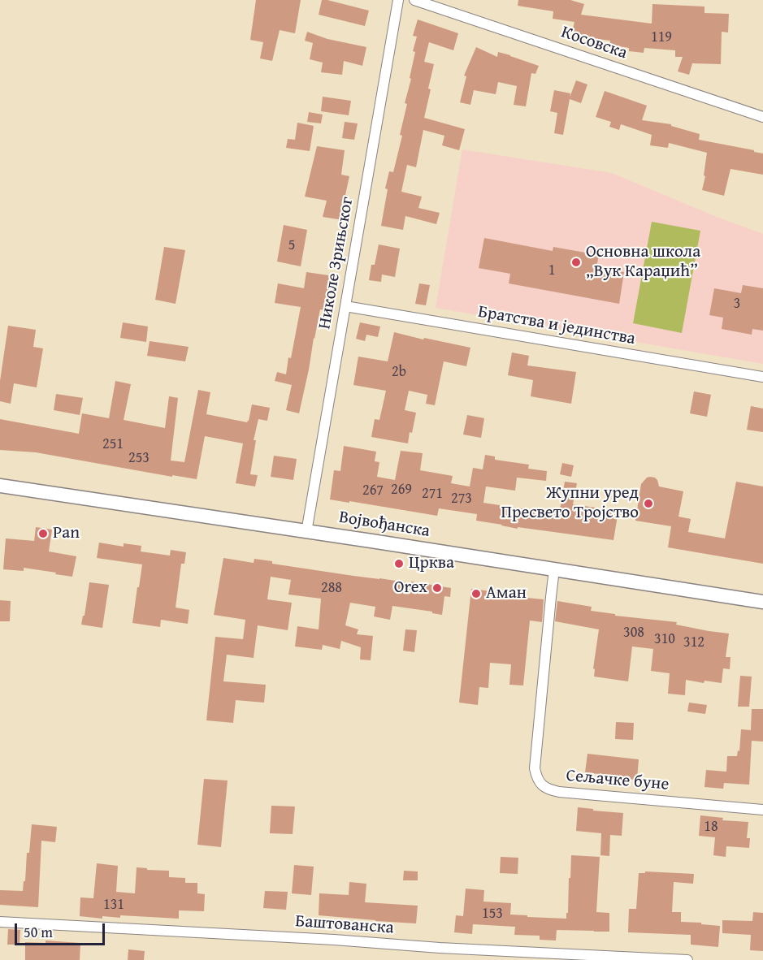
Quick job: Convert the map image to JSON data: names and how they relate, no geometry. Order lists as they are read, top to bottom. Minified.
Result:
{"streets":{"main road":["Војвођанска"],"street":["Косовска","Николе Зрињског","Братства и јединства","Сељачке буне","Баштованска"]},"crossings":[["Николе Зрињског","Братства и јединства"],["Николе Зрињског","Војвођанска"],["Војвођанска","Сељачке буне"]],"places":["Основна школа „Вук Караџић”","Жупни уред Пресвето Тројство","Pan","Црква","Orex","Аман"],"house_numbers":["119","5","1","3","2b","251","253","269","267","271","273","288","308","310","312","18","131","153"],"scale_bar":"50 m"}
